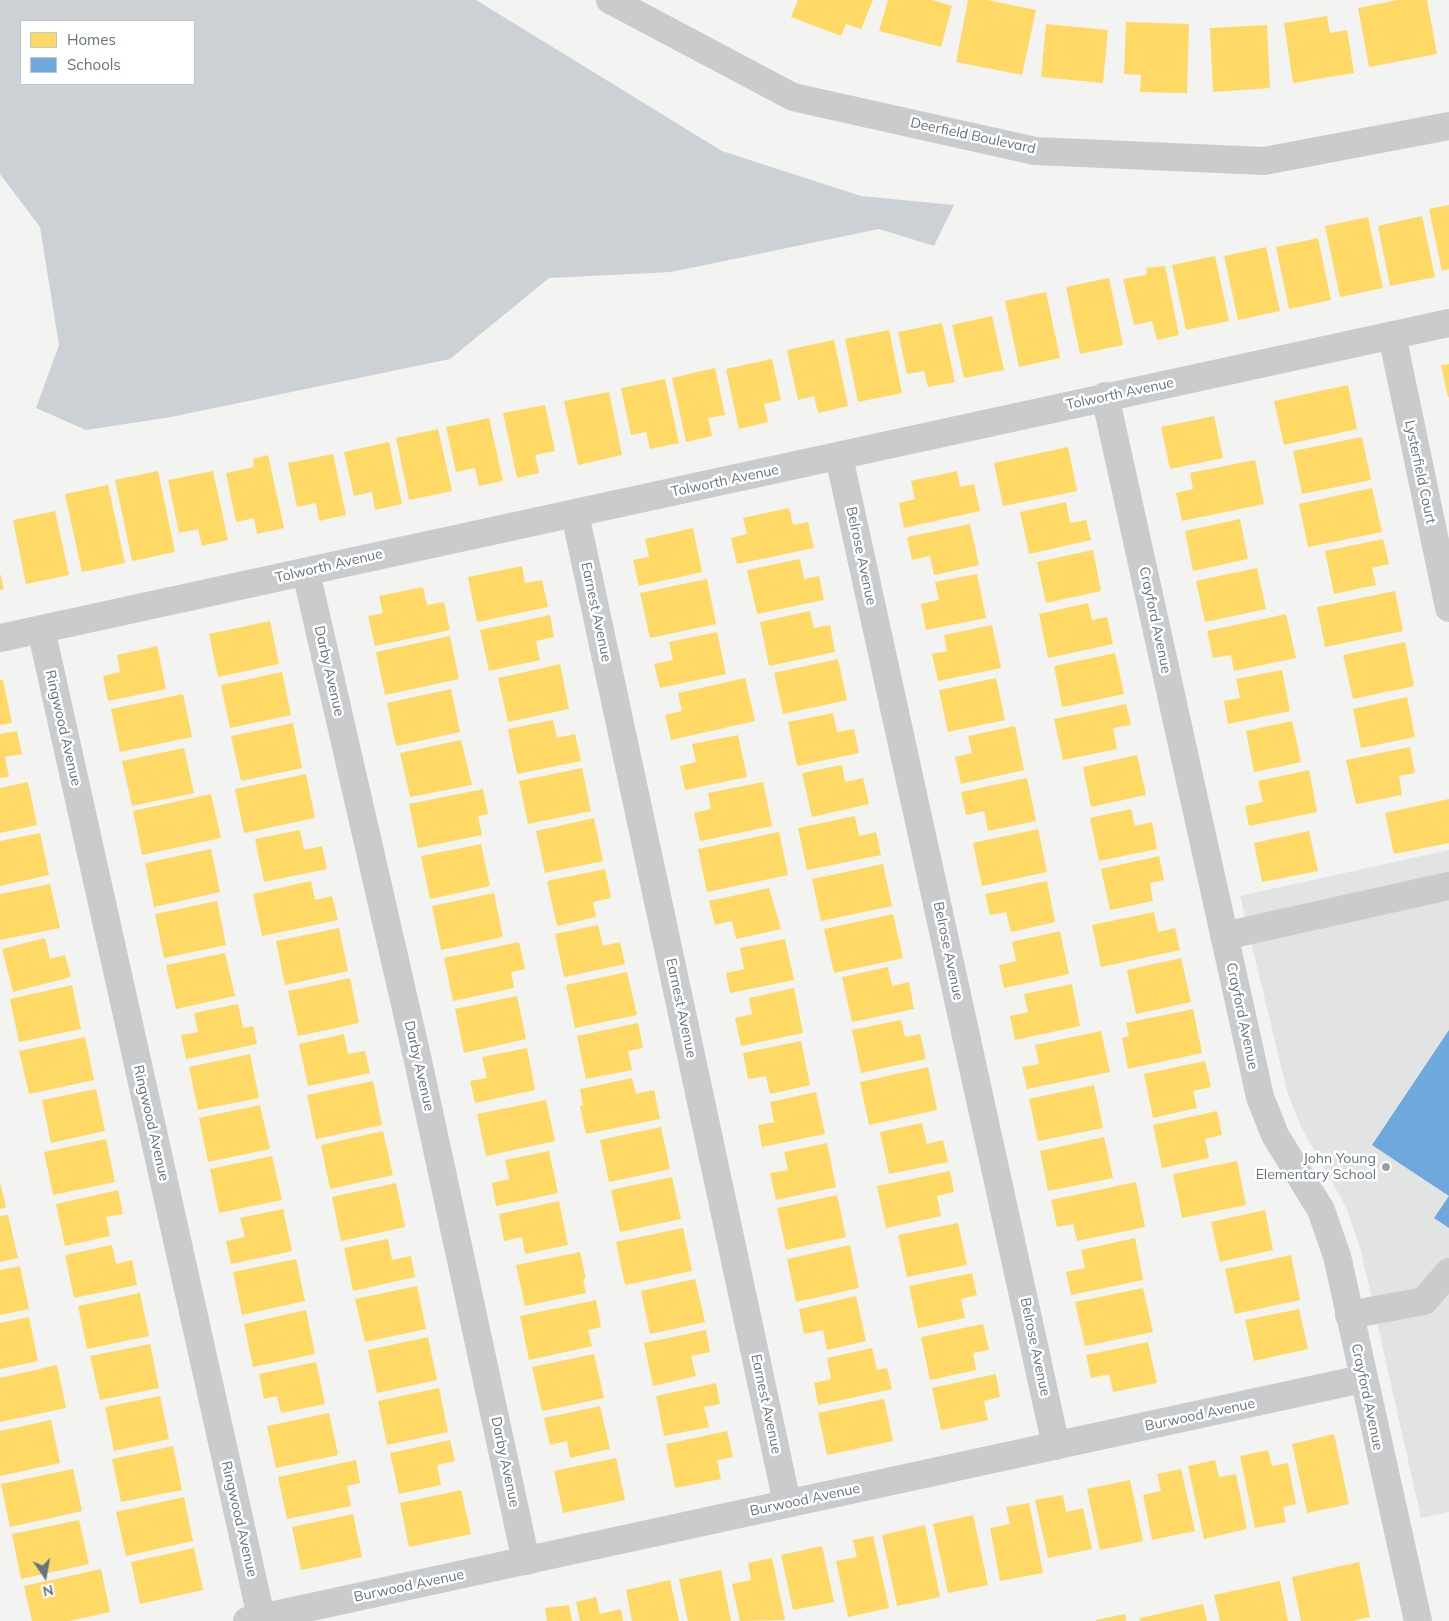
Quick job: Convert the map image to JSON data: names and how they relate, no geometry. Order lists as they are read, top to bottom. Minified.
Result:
{"streets":{"street":["Deerfield Boulevard","Tolworth Avenue","Lysterfield Court","Belrose Avenue","Earnest Avenue","Crayford Avenue","Darby Avenue","Ringwood Avenue","Burwood Avenue"]},"crossings":[["Tolworth Avenue","Lysterfield Court"],["Tolworth Avenue","Belrose Avenue"],["Tolworth Avenue","Earnest Avenue"],["Tolworth Avenue","Crayford Avenue"],["Tolworth Avenue","Darby Avenue"],["Tolworth Avenue","Ringwood Avenue"],["Belrose Avenue","Burwood Avenue"],["Earnest Avenue","Burwood Avenue"],["Crayford Avenue","Burwood Avenue"],["Darby Avenue","Burwood Avenue"],["Ringwood Avenue","Burwood Avenue"]],"places":["John Young Elementary School"],"legend":["Homes","Schools"],"north":"bottom"}
